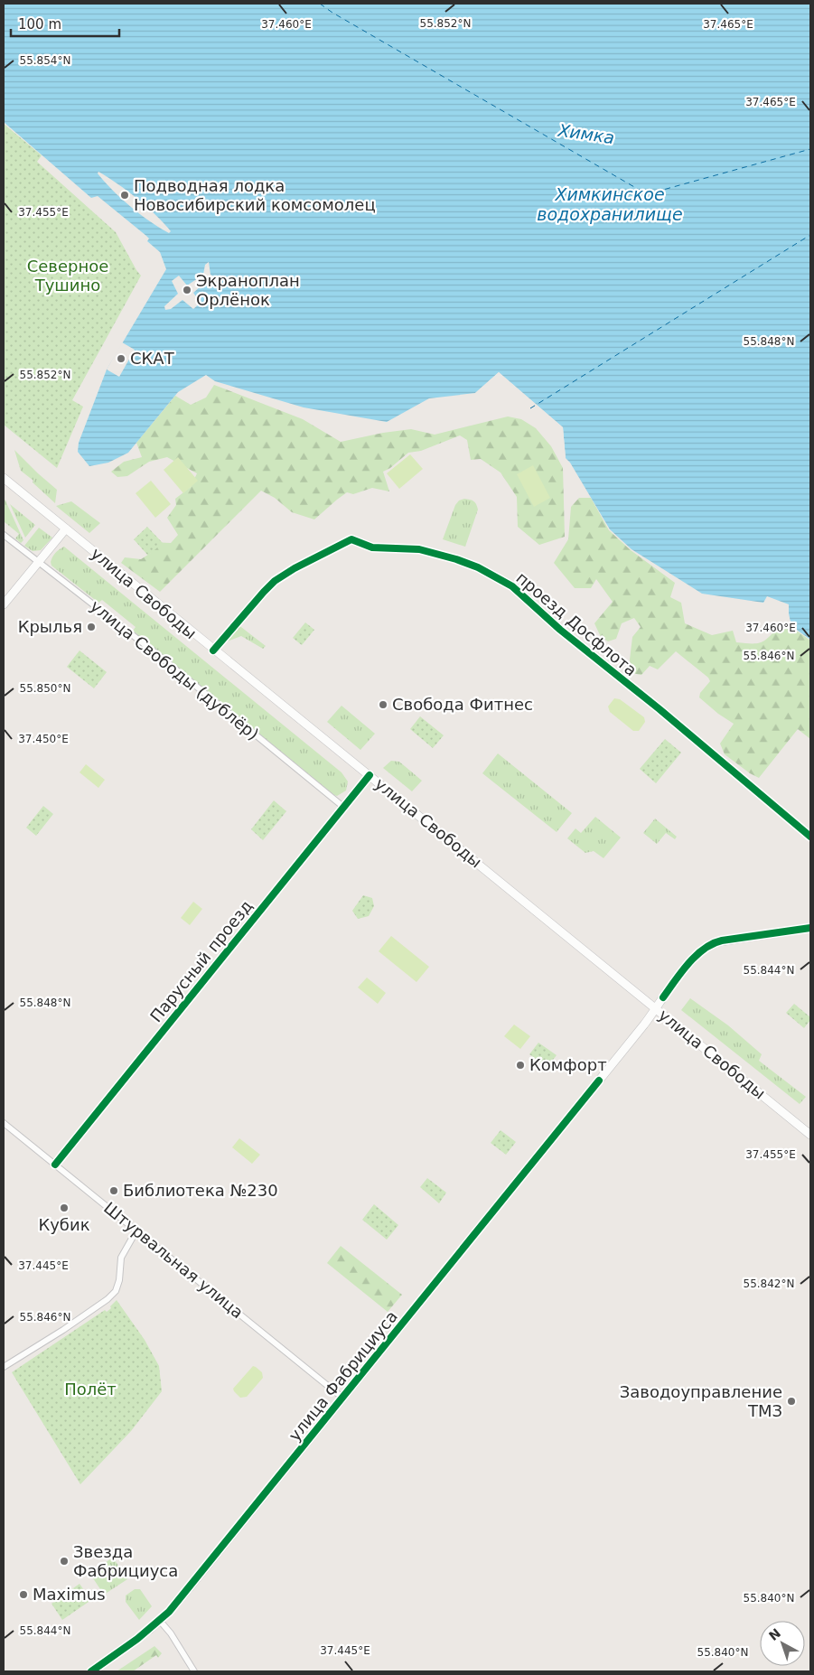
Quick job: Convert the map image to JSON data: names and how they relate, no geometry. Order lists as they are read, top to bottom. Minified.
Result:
{"streets":{"main road":["улица Свободы","улица Фабрициуса"],"street":["проезд Досфлота","улица Свободы (дублёр)","Парусный проезд","Штурвальная улица"]},"crossings":[["улица Свободы","проезд Досфлота"],["улица Свободы","Парусный проезд"],["улица Свободы","улица Фабрициуса"],["улица Свободы (дублёр)","Парусный проезд"],["Парусный проезд","Штурвальная улица"],["Штурвальная улица","улица Фабрициуса"]],"water":["Химка","Химкинское водохранилище"],"parks":["Северное Тушино","Полёт"],"places":["Подводная лодка Новосибирский комсомолец","Экраноплан Орлёнок","СКАТ","Крылья","Свобода Фитнес","Комфорт","Библиотека №230","Кубик","Заводоуправление ТМЗ","Звезда Фабрициуса","Maximus"],"scale_bar":"100 m","north":"top left","coordinates":["55.852°N","37.465°E","37.460°E","55.854°N","37.455°E","55.848°N","55.846°N","55.850°N","37.450°E","55.844°N","37.445°E","55.842°N","55.840°N"]}
